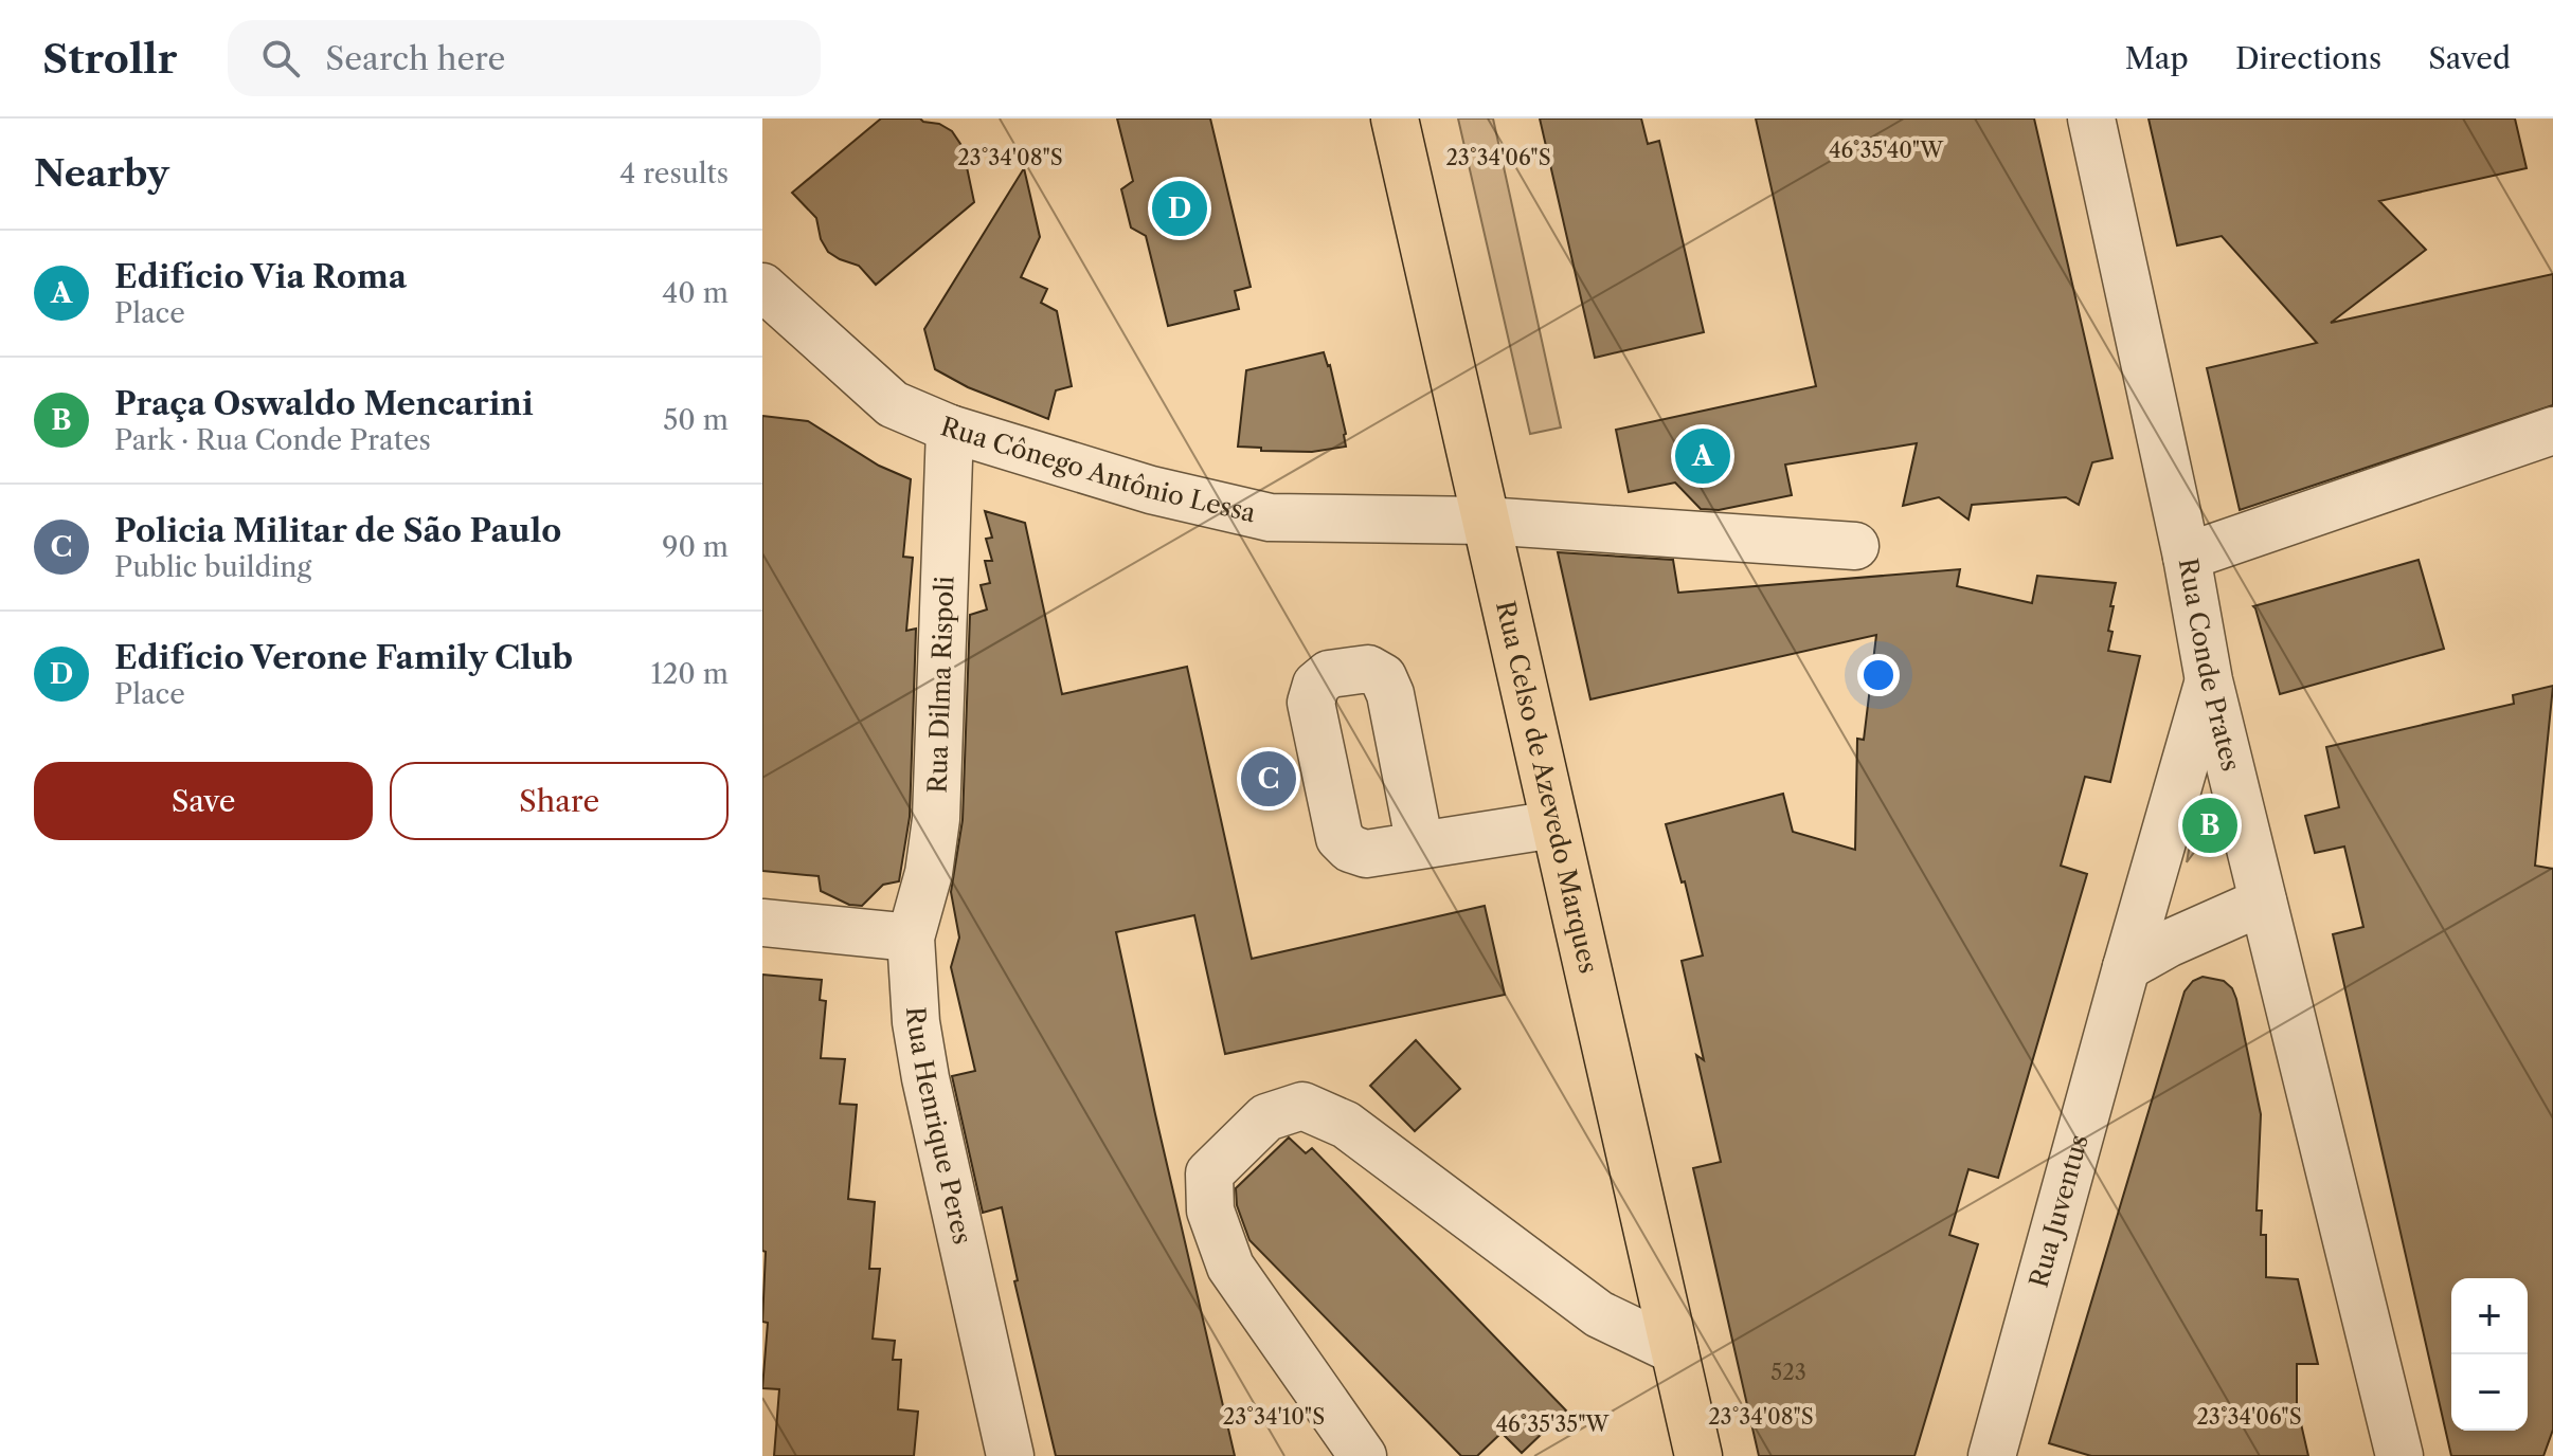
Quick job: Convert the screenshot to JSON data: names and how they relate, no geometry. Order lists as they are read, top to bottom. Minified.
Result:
{"streets":{"main road":["Rua Celso de Azevedo Marques"],"street":["Rua Cônego Antônio Lessa","Rua Conde Prates","Rua Dilma Rispoli","Rua Henrique Peres","Rua Juventus"]},"crossings":[["Rua Cônego Antônio Lessa","Rua Dilma Rispoli"],["Rua Cônego Antônio Lessa","Rua Celso de Azevedo Marques"],["Rua Conde Prates","Rua Juventus"],["Rua Dilma Rispoli","Rua Henrique Peres"]],"house_numbers":["523"],"page":{"header":"Strollr","search":"Search here","nav":["Map","Directions","Saved"],"heading":["Nearby","4 results"],"pins":["D","A","C","B"],"list":[{"mark":"A","name":"Edifício Via Roma","note":"Place","value":"40 m"},{"mark":"B","name":"Praça Oswaldo Mencarini","note":"Park · Rua Conde Prates","value":"50 m"},{"mark":"C","name":"Policia Militar de São Paulo","note":"Public building","value":"90 m"},{"mark":"D","name":"Edifício Verone Family Club","note":"Place","value":"120 m"}],"buttons":["Save","Share"],"map_buttons":["+","−"]},"coordinates":["46°35'40\"W","23°34'08\"S","23°34'06\"S","23°34'10\"S","46°35'35\"W"]}
